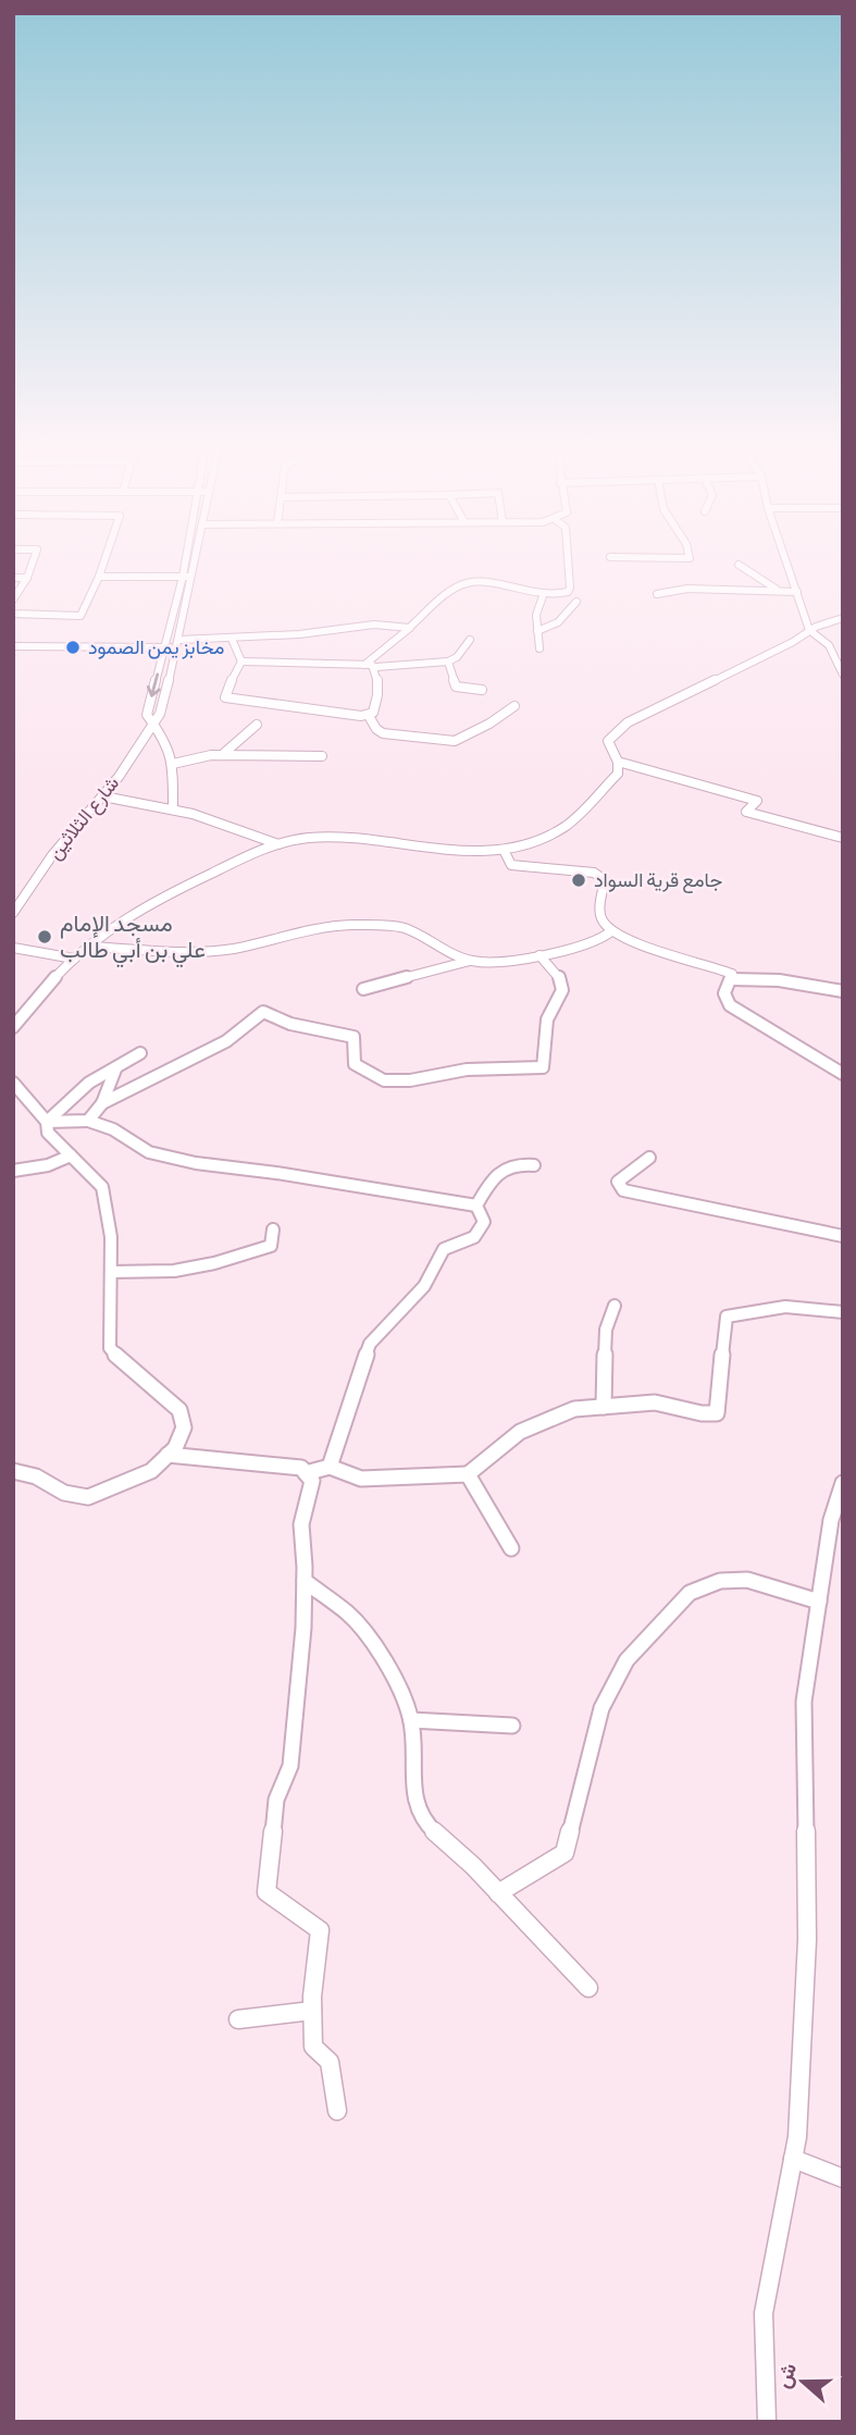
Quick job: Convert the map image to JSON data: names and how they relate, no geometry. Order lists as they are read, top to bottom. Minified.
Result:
{"streets":{"street":["شارع الثلاثين"]},"places":["مخابز يمن الصمود","جامع قرية السواد","مسجد الإمام علي بن أبي طالب"],"north":"left"}
